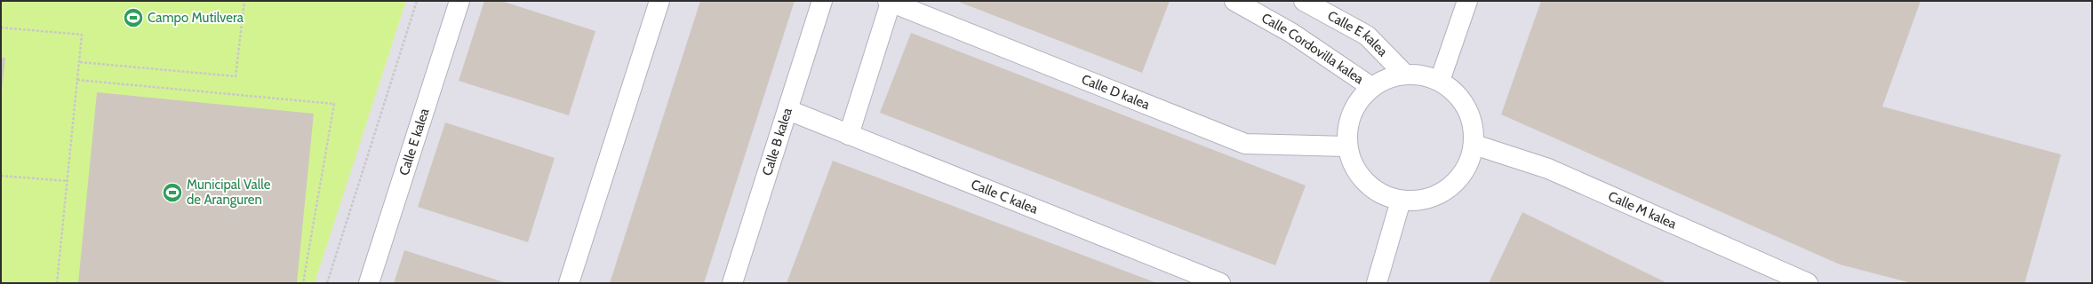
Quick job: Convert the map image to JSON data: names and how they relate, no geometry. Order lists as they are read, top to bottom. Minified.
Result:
{"streets":{"street":["Calle E kalea","Calle Cordovilla kalea","Calle D kalea","Calle B kalea","Calle C kalea","Calle M kalea"]},"crossings":[["Calle D kalea","Calle C kalea"],["Calle B kalea","Calle C kalea"]],"places":{"sports":["Campo Mutilvera","Municipal Valle de Aranguren"]}}
